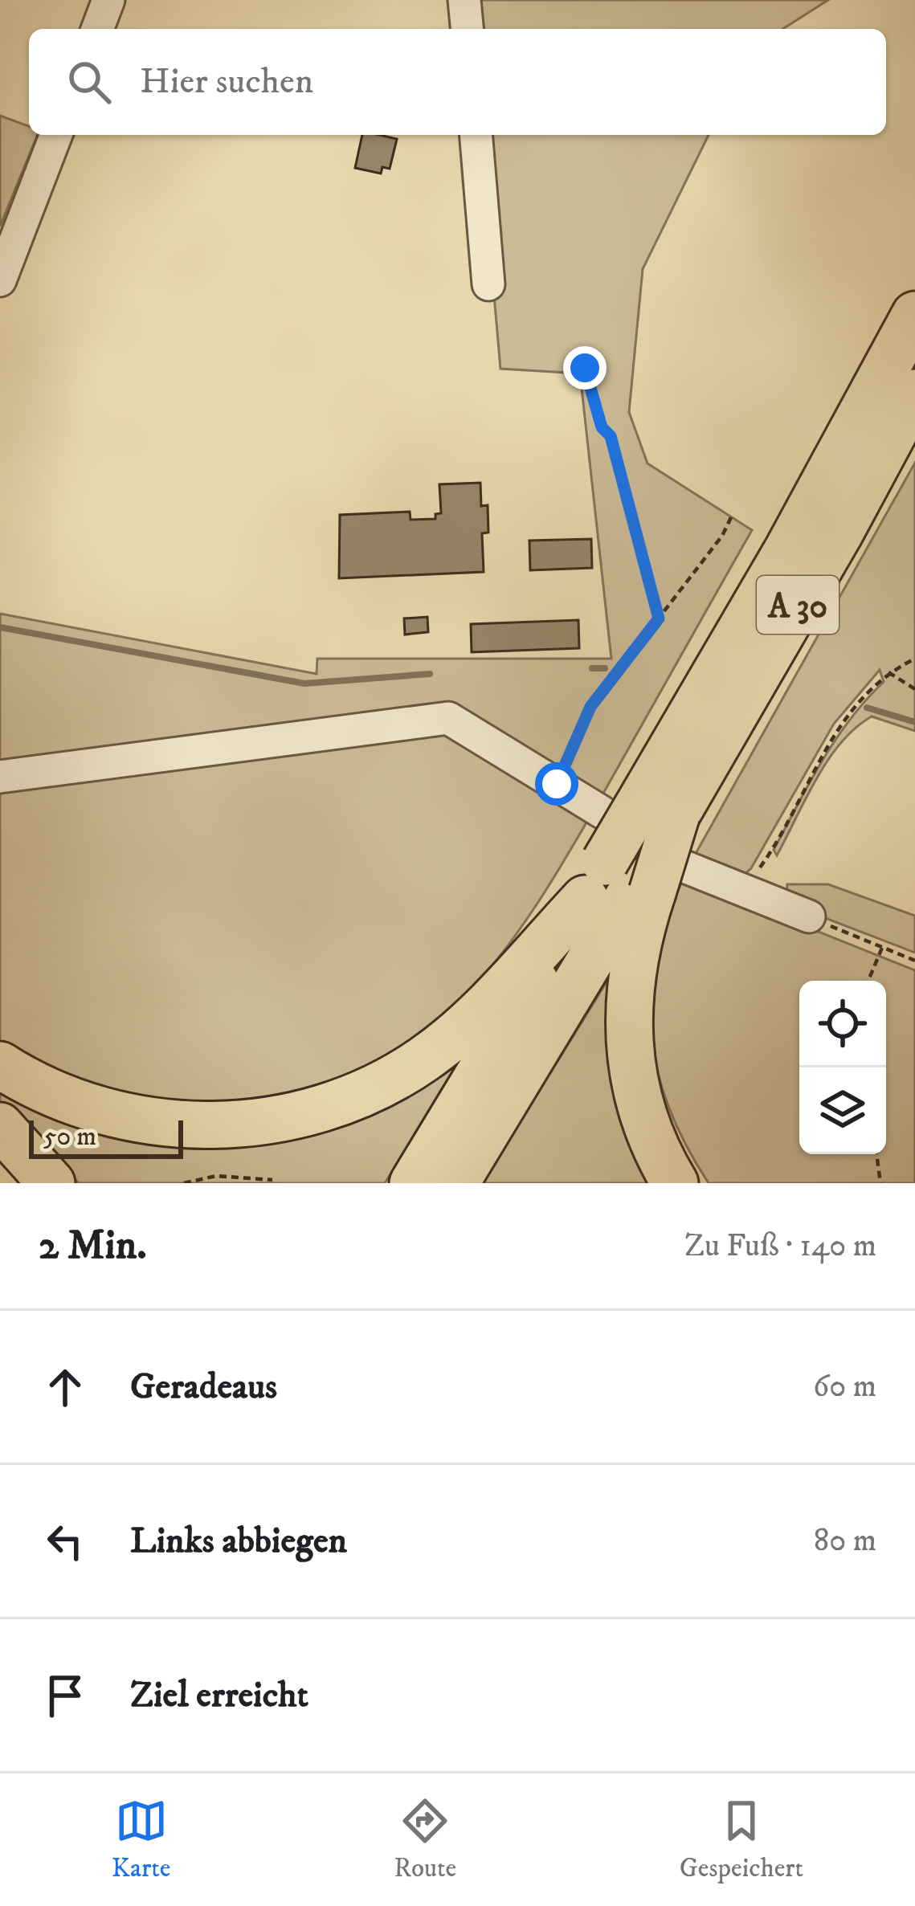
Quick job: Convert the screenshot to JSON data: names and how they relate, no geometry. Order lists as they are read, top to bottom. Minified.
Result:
{"streets":{"highway":["A 30"]},"scale_bar":"50 m","page":{"search":"Hier suchen","scale":"50 m","heading":["2 Min.","Zu Fuß · 140 m"],"list":[["Geradeaus","60 m"],["Links abbiegen","80 m"],"Ziel erreicht"],"nav":["Karte","Route","Gespeichert"]}}
